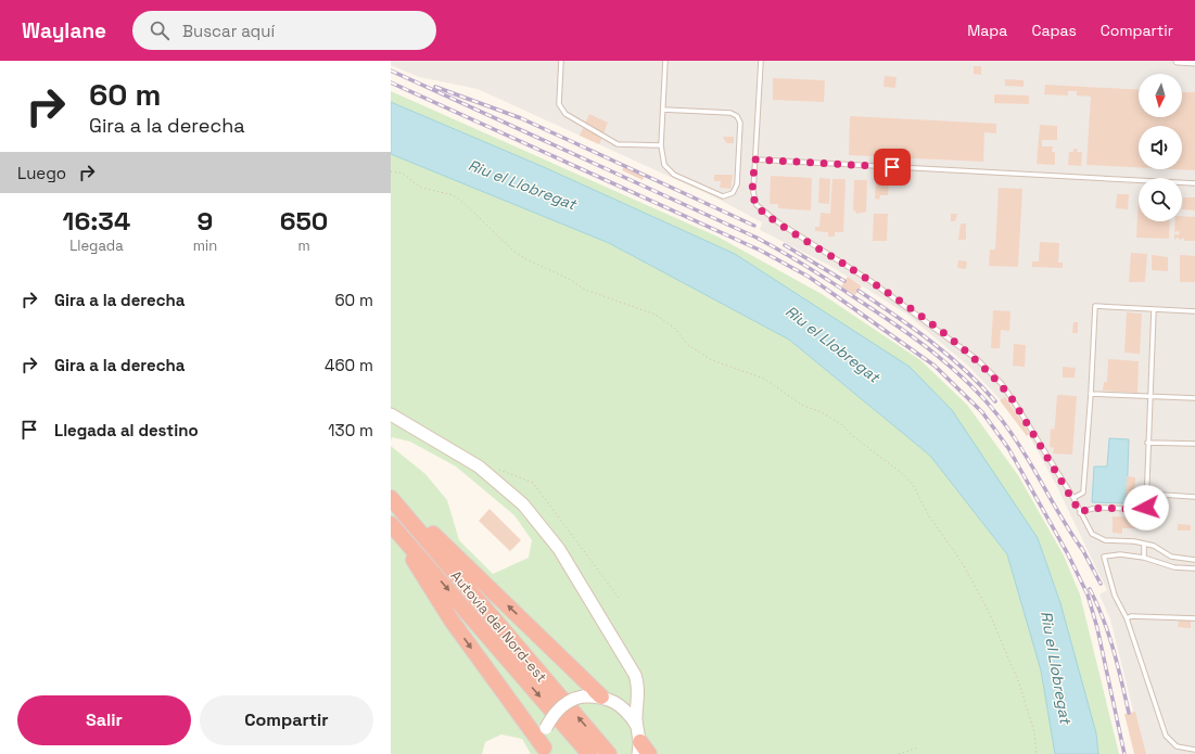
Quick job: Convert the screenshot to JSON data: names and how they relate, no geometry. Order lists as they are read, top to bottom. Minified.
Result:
{"streets":{"highway":["Autovia del Nord-est"]},"water":["Riu el Llobregat"],"north":"bottom","page":{"header":"Waylane","search":"Buscar aquí","nav":["Mapa","Capas","Compartir"],"turn":["60 m","Gira a la derecha"],"then":"Luego","eta":["16:34","Llegada","9","min","650","m"],"list":[{"name":"Gira a la derecha","value":"60 m"},{"name":"Gira a la derecha","value":"460 m"},{"name":"Llegada al destino","value":"130 m"}],"buttons":["Salir","Compartir"]}}
